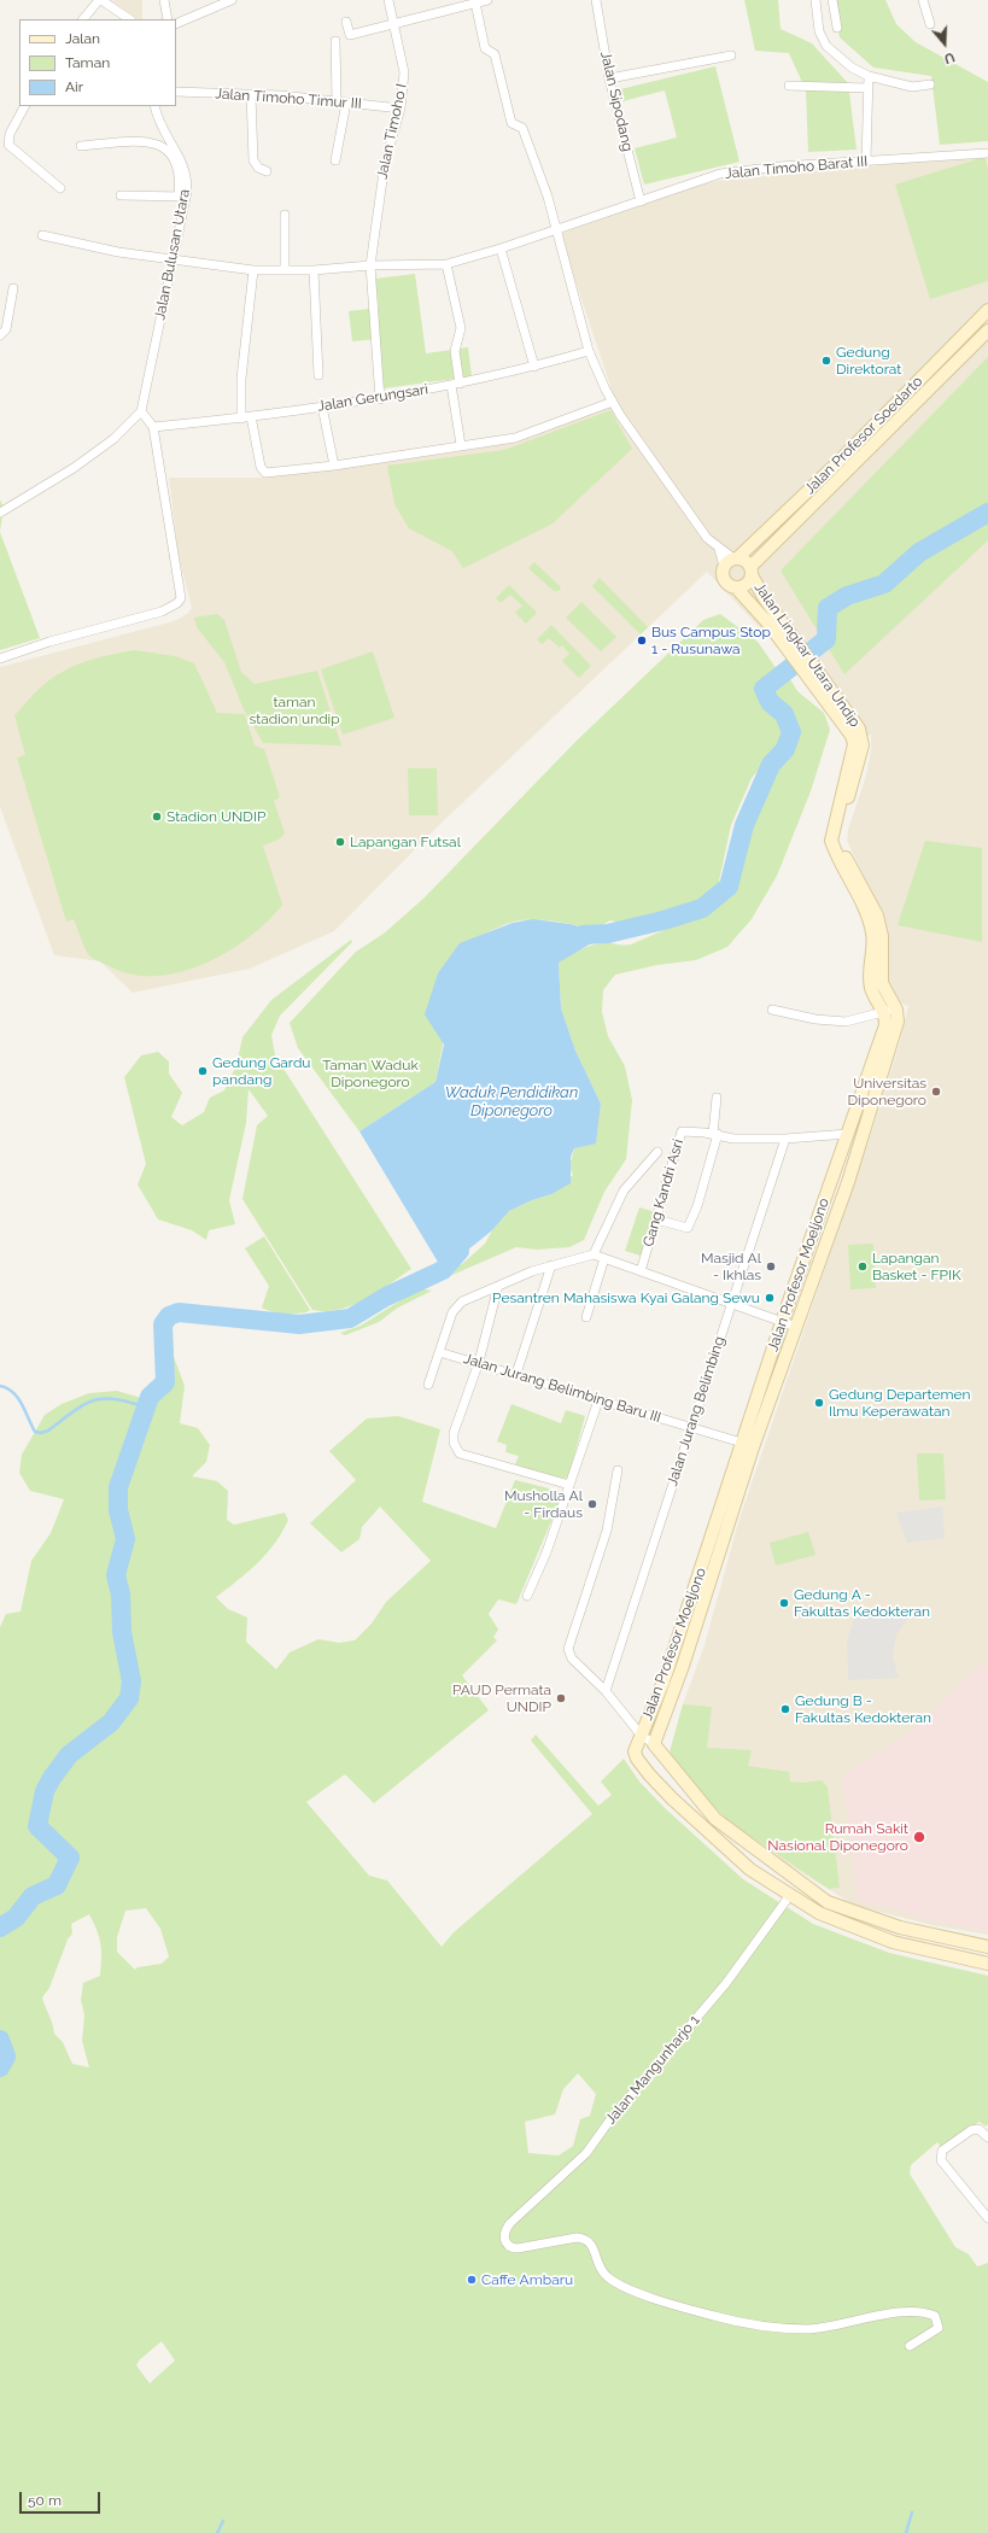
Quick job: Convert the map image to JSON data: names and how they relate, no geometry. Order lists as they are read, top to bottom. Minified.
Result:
{"streets":{"street":["Jalan Timoho Timur III","Jalan Sipodang","Jalan Timoho I","Jalan Timoho Barat III","Jalan Bulusan Utara","Jalan Gerungsari","Jalan Profesor Soedarto","Jalan Lingkar Utara Undip","Gang Kandri Asri","Jalan Profesor Moeljono","Jalan Jurang Belimbing Baru III","Jalan Jurang Belimbing","Jalan Mangunharjo 1"]},"crossings":[["Jalan Timoho Timur III","Jalan Timoho I"],["Jalan Sipodang","Jalan Timoho Barat III"],["Jalan Timoho I","Jalan Timoho Barat III"],["Jalan Timoho I","Jalan Gerungsari"],["Jalan Timoho Barat III","Jalan Bulusan Utara"],["Jalan Profesor Soedarto","Jalan Lingkar Utara Undip"],["Gang Kandri Asri","Jalan Jurang Belimbing"],["Jalan Profesor Moeljono","Jalan Jurang Belimbing Baru III"],["Jalan Profesor Moeljono","Jalan Mangunharjo 1"],["Jalan Jurang Belimbing Baru III","Jalan Jurang Belimbing"]],"water":["Waduk Pendidikan Diponegoro"],"parks":["taman stadion undip","Taman Waduk Diponegoro"],"places":["Gedung Direktorat","Bus Campus Stop 1 - Rusunawa","Stadion UNDIP","Lapangan Futsal","Gedung Gardu pandang","Universitas Diponegoro","Masjid Al - Ikhlas","Lapangan Basket - FPIK","Pesantren Mahasiswa Kyai Galang Sewu","Gedung Departemen Ilmu Keperawatan","Musholla Al - Firdaus","Gedung A - Fakultas Kedokteran","PAUD Permata UNDIP","Gedung B - Fakultas Kedokteran","Rumah Sakit Nasional Diponegoro","Caffe Ambaru"],"legend":["Jalan","Taman","Air"],"scale_bar":"50 m","north":"bottom"}
